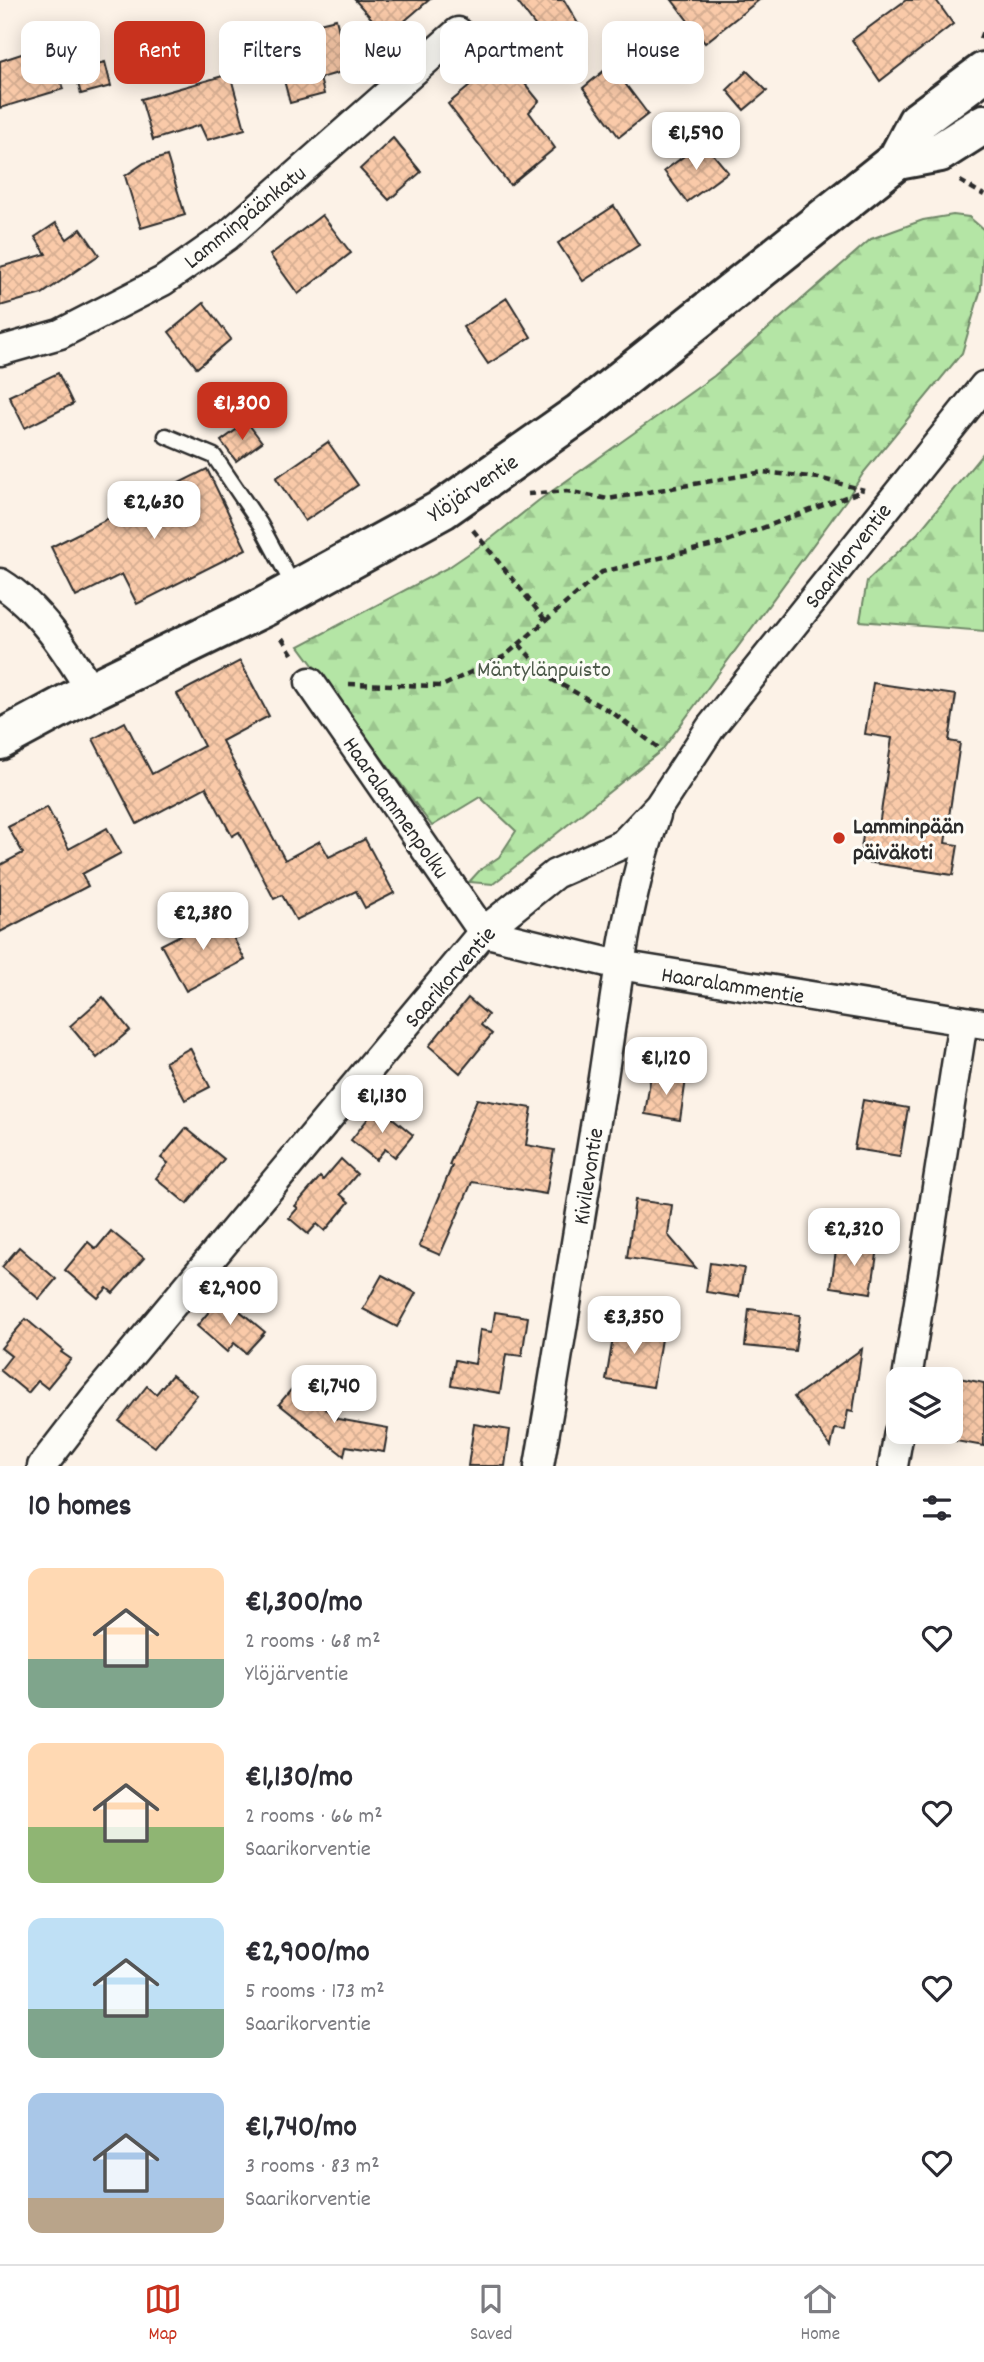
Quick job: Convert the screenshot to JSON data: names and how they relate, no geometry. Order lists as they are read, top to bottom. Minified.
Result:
{"streets":{"main road":["Ylöjärventie"],"street":["Lamminpäänkatu","Saarikorventie","Haaralammenpolku","Haaralammentie","Kivilevontie"]},"crossings":[["Saarikorventie","Haaralammenpolku"],["Saarikorventie","Haaralammentie"],["Saarikorventie","Kivilevontie"],["Haaralammenpolku","Haaralammentie"],["Haaralammentie","Kivilevontie"]],"parks":["Mäntylänpuisto"],"places":["Lamminpään päiväkoti"],"page":{"chip":["Buy","Rent","Filters","New","Apartment","House"],"price":["€1,590","€1,300","€2,630","€2,380","€1,120","€1,130","€2,320","€2,900","€3,350","€1,740"],"heading":"10 homes","list":[{"name":"€1,300/mo","note":"2 rooms · 68 m² · Ylöjärventie"},{"name":"€1,130/mo","note":"2 rooms · 66 m² · Saarikorventie"},{"name":"€2,900/mo","note":"5 rooms · 173 m² · Saarikorventie"},{"name":"€1,740/mo","note":"3 rooms · 83 m² · Saarikorventie"}],"tabs":["Map","Saved","Home"]}}
